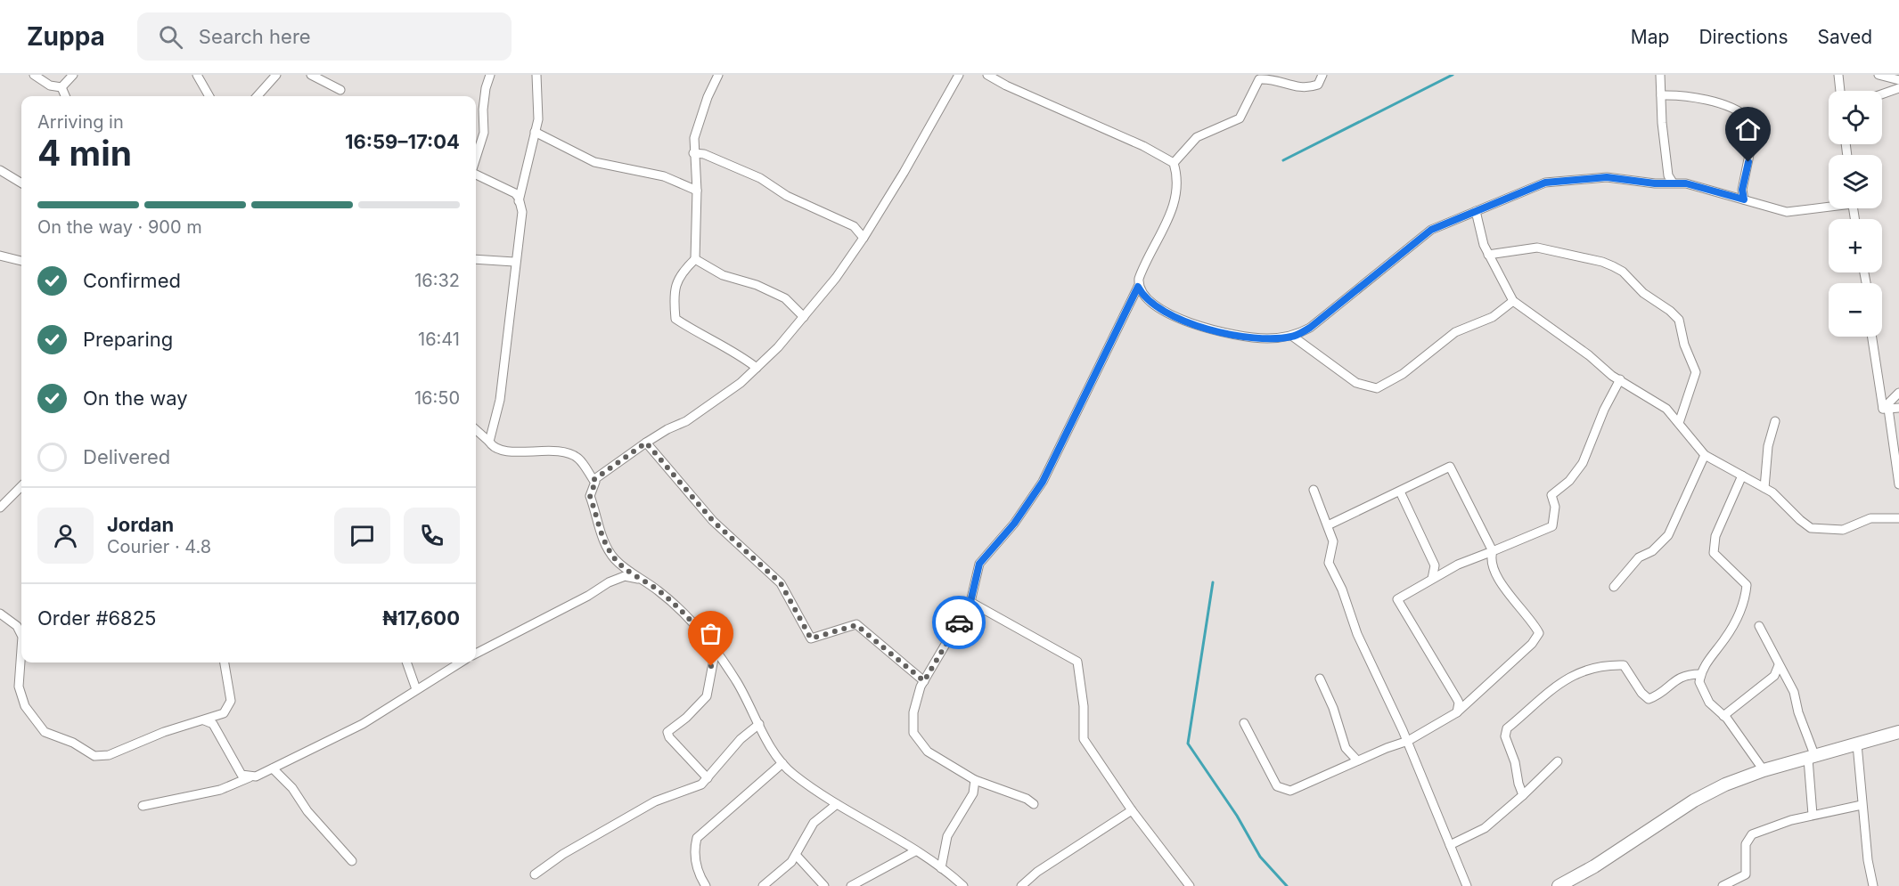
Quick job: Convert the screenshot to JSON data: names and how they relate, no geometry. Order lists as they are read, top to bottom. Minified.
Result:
{"page":{"header":"Zuppa","search":"Search here","nav":["Map","Directions","Saved"],"map_buttons":["+","−"],"heading":["4 min","Arriving in","16:59–17:04"],"panel":["Jordan","Courier · 4.8","Order #6825","₦17,600"],"bar":"On the way · 900 m","list":[["Confirmed","16:32"],["Preparing","16:41"],["On the way","16:50"],"Delivered"]}}
